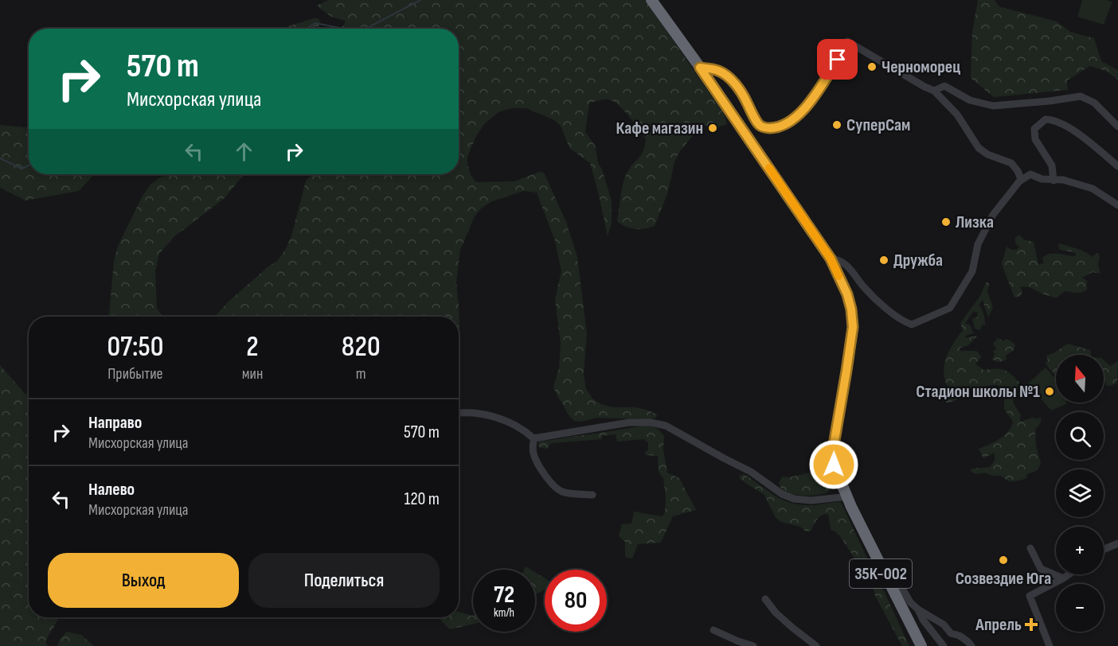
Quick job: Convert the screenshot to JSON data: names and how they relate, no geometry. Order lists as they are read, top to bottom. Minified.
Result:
{"streets":{"highway":["35К-002"]},"places":{"other":["Черноморец","СуперСам","Кафе магазин","Лизка","Дружба","Стадион школы №1","Созвездие Юга"],"health":["Апрель"]},"north":"top","page":{"turn":["570 m","Мисхорская улица"],"eta":["07:50","Прибытие","2","мин","820","m"],"map_buttons":["+","−"],"list":[{"name":"Направо","note":"Мисхорская улица","value":"570 m"},{"name":"Налево","note":"Мисхорская улица","value":"120 m"}],"buttons":["Выход","Поделиться"],"speed":"72 km/h","limit":"80"}}
